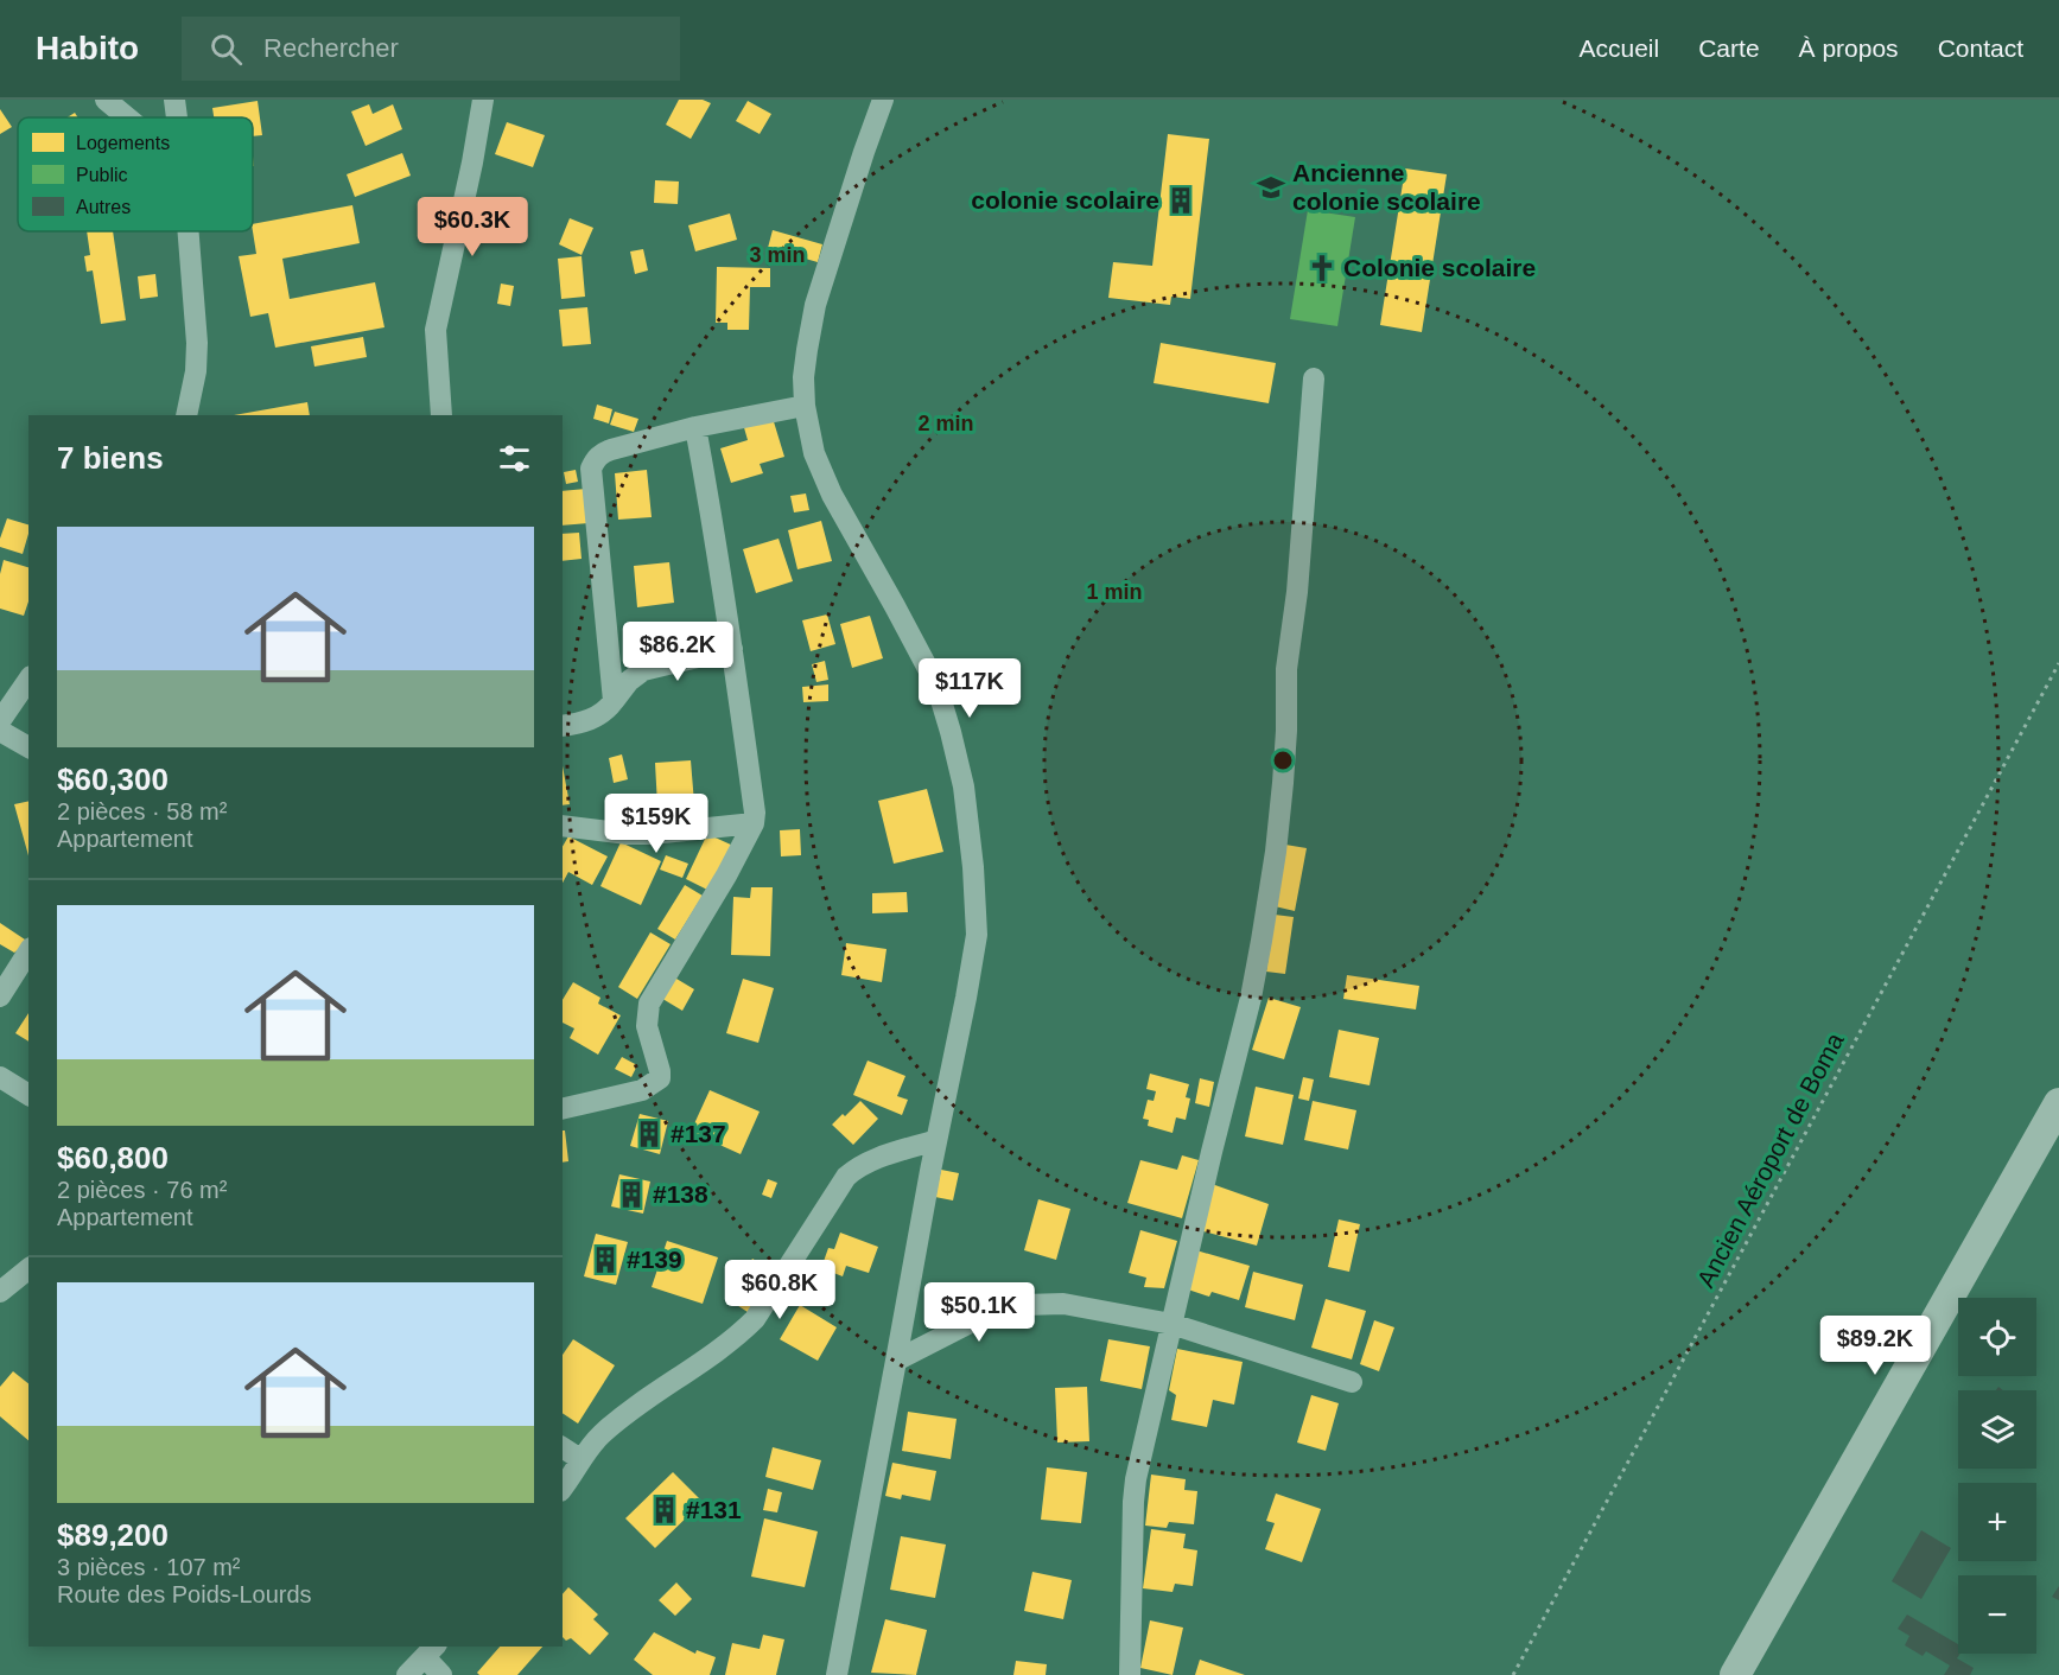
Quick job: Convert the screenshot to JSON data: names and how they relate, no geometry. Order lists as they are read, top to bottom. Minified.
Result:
{"streets":{"path":["Ancien Aéroport de Boma"]},"places":{"school or university":["Ancienne colonie scolaire"],"building":["colonie scolaire","#137","#138","#139","#131"],"church":["Colonie scolaire"]},"legend":["Logements","Public","Autres"],"page":{"header":"Habito","search":"Rechercher","nav":["Accueil","Carte","À propos","Contact"],"price":["$60.3K","$86.2K","$117K","$159K","$60.8K","$50.1K","$89.2K"],"heading":"7 biens","list":[{"name":"$60,300","note":"2 pièces · 58 m² · Appartement"},{"name":"$60,800","note":"2 pièces · 76 m² · Appartement"},{"name":"$89,200","note":"3 pièces · 107 m² · Route des Poids-Lourds"}],"map_buttons":["+","−"]},"rings":["3 min","2 min","1 min"]}
